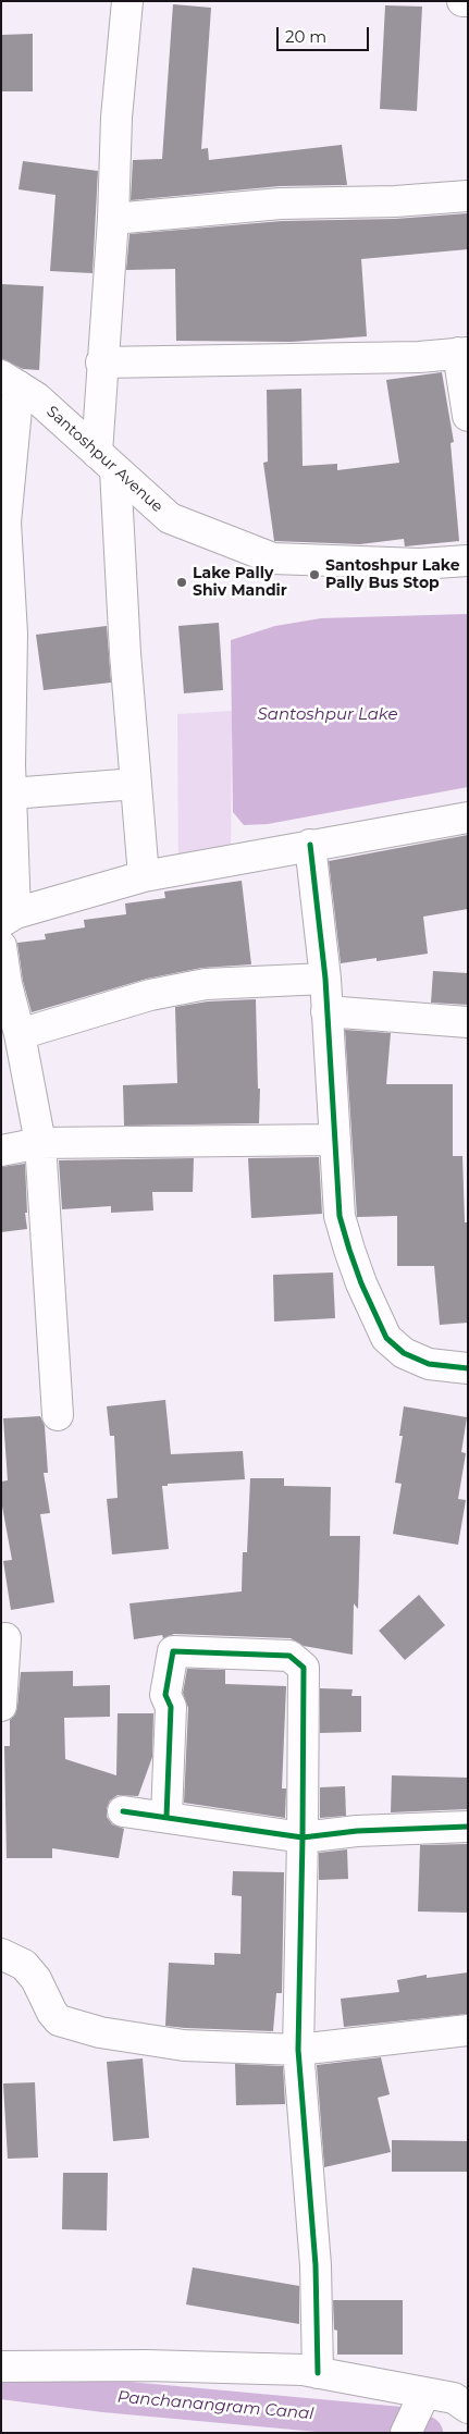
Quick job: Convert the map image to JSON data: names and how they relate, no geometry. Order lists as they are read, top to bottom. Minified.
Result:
{"streets":{"street":["Santoshpur Avenue"]},"water":["Santoshpur Lake","Panchanangram Canal"],"places":["Santoshpur Lake Pally Bus Stop","Lake Pally Shiv Mandir"],"scale_bar":"20 m"}
